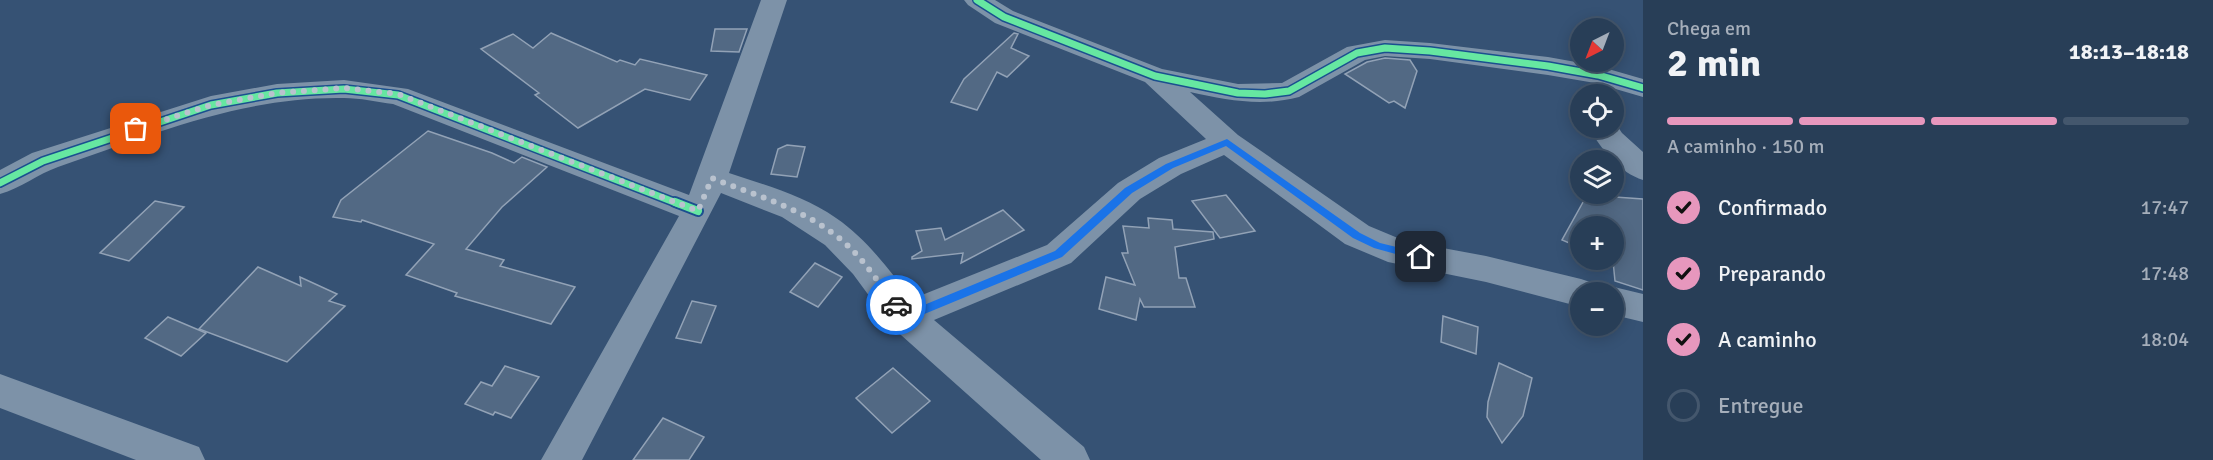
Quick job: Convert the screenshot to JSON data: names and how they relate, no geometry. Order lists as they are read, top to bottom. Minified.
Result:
{"north":"bottom left","page":{"heading":["2 min","Chega em","18:13–18:18"],"map_buttons":["+","−"],"bar":"A caminho · 150 m","list":[["Confirmado","17:47"],["Preparando","17:48"],["A caminho","18:04"],"Entregue"]}}
